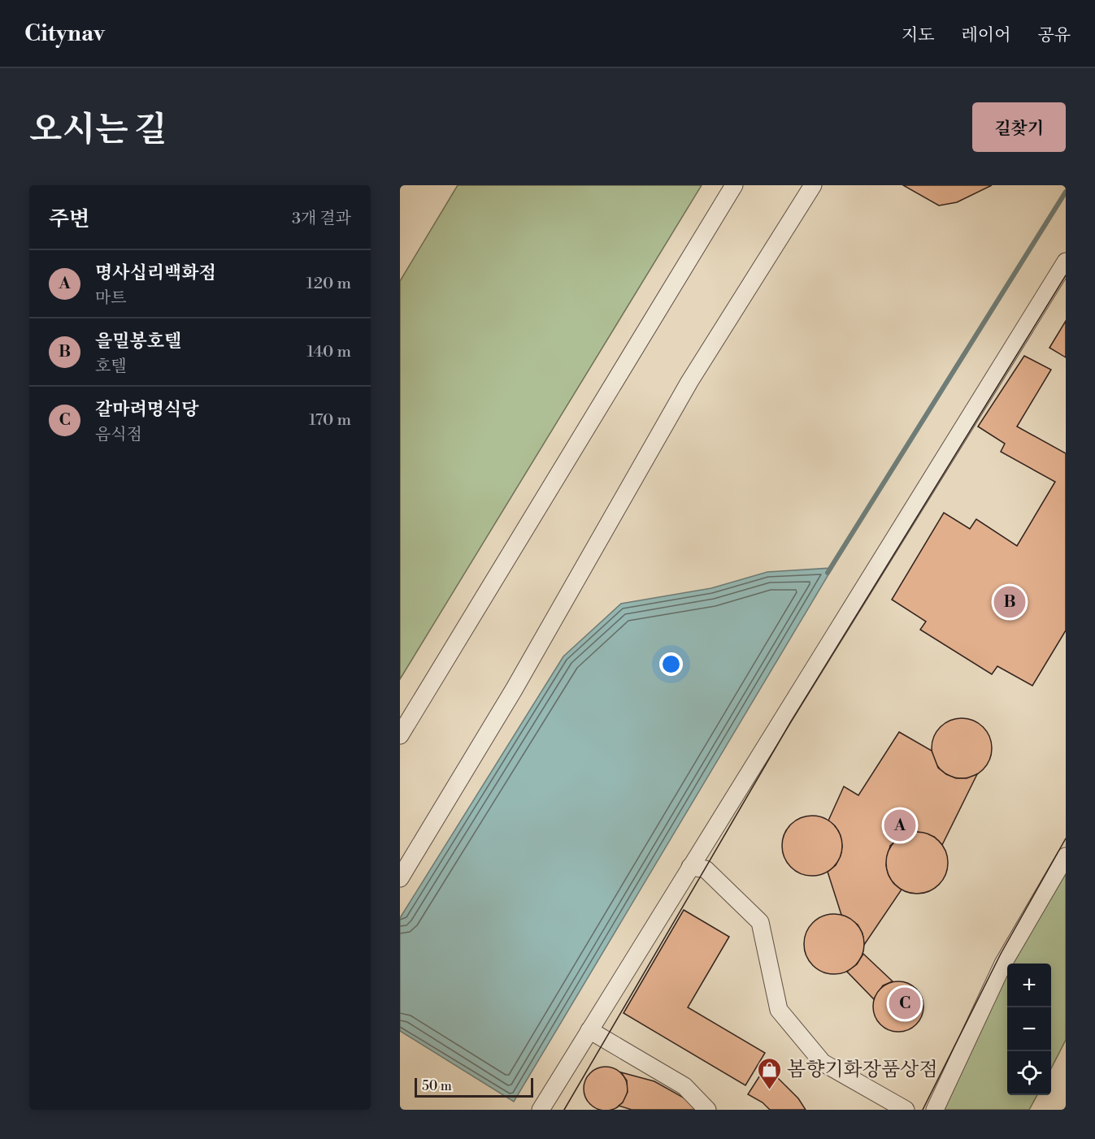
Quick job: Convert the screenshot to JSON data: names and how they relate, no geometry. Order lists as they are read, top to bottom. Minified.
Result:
{"places":{"shop":["봄향기화장품상점"]},"scale_bar":"50 m","page":{"header":"Citynav","nav":["지도","레이어","공유"],"title":"오시는 길","buttons":"길찾기","heading":["주변","3개 결과"],"list":[{"mark":"A","name":"명사십리백화점","note":"마트","value":"120 m"},{"mark":"B","name":"을밀봉호텔","note":"호텔","value":"140 m"},{"mark":"C","name":"갈마려명식당","note":"음식점","value":"170 m"}],"pins":["B","A","C"],"map_buttons":["+","−"],"scale":"50 m"}}
